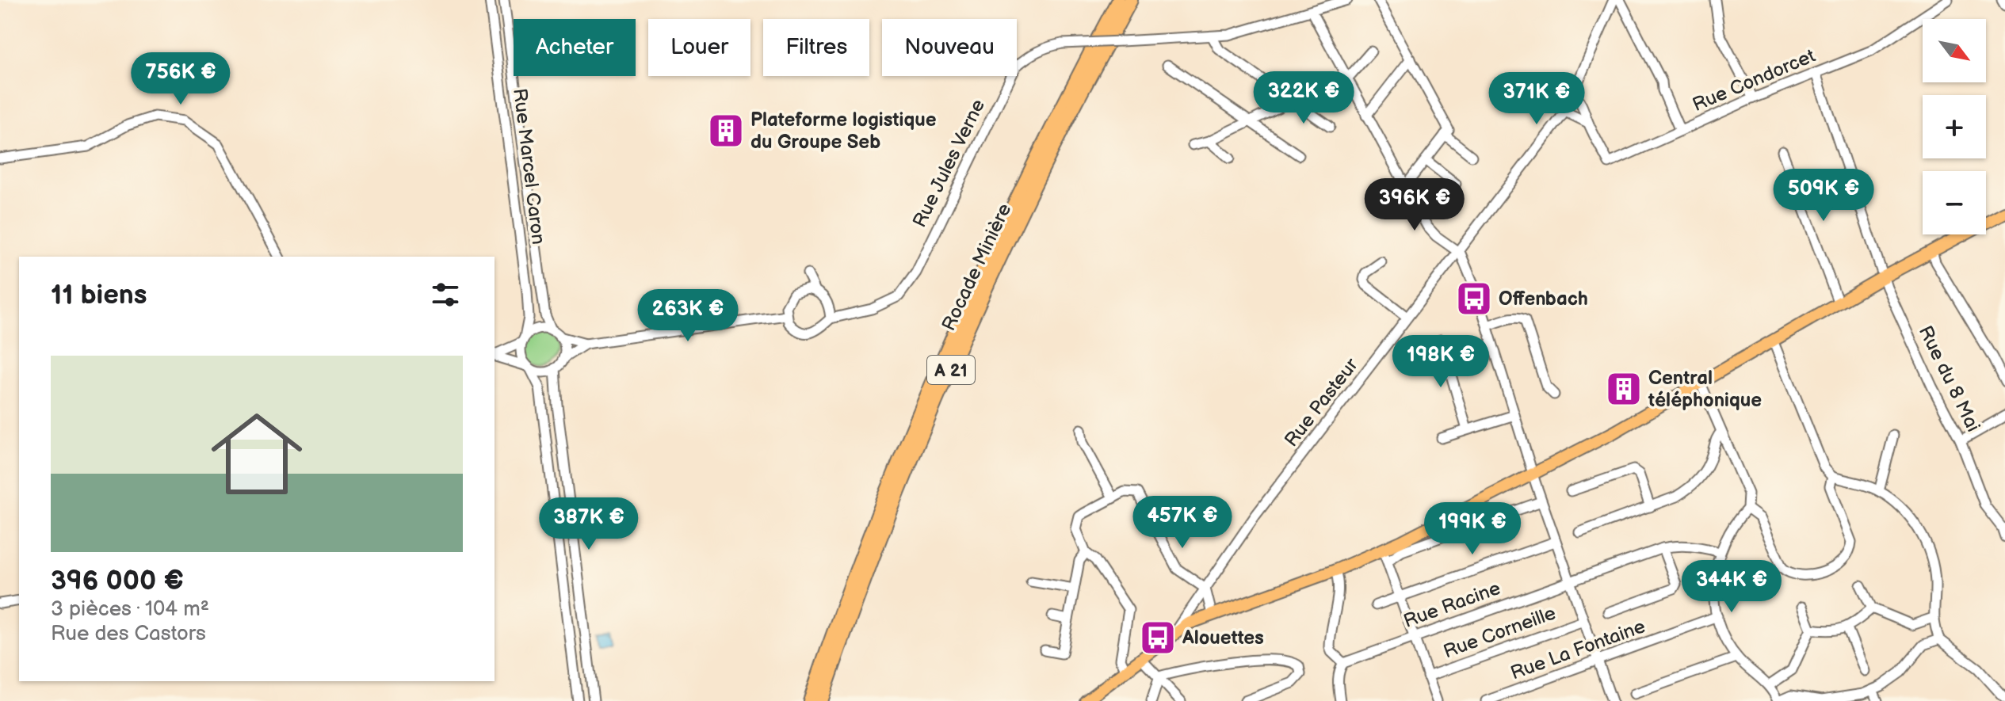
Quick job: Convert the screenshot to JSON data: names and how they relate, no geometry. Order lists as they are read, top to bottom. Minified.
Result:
{"streets":{"highway":["Rocade Minière","A 21"],"street":["Rue Condorcet","Rue Jules Verne","Rue Marcel Caron","Rue du 8 Mai","Rue Pasteur","Rue Racine","Rue Corneille","Rue La Fontaine"]},"crossings":[["Rue Condorcet","Rue du 8 Mai"],["Rue Condorcet","Rue Pasteur"]],"places":{"building":["Plateforme logistique du Groupe Seb","Central téléphonique"],"bus stop":["Offenbach","Alouettes"]},"north":"bottom right","page":{"map_buttons":["+","−"],"chip":["Acheter","Louer","Filtres","Nouveau"],"price":["756K €","322K €","371K €","509K €","396K €","263K €","198K €","457K €","387K €","199K €","344K €"],"heading":"11 biens","list":[{"name":"396 000 €","note":"3 pièces · 104 m² · Rue des Castors"}]}}
